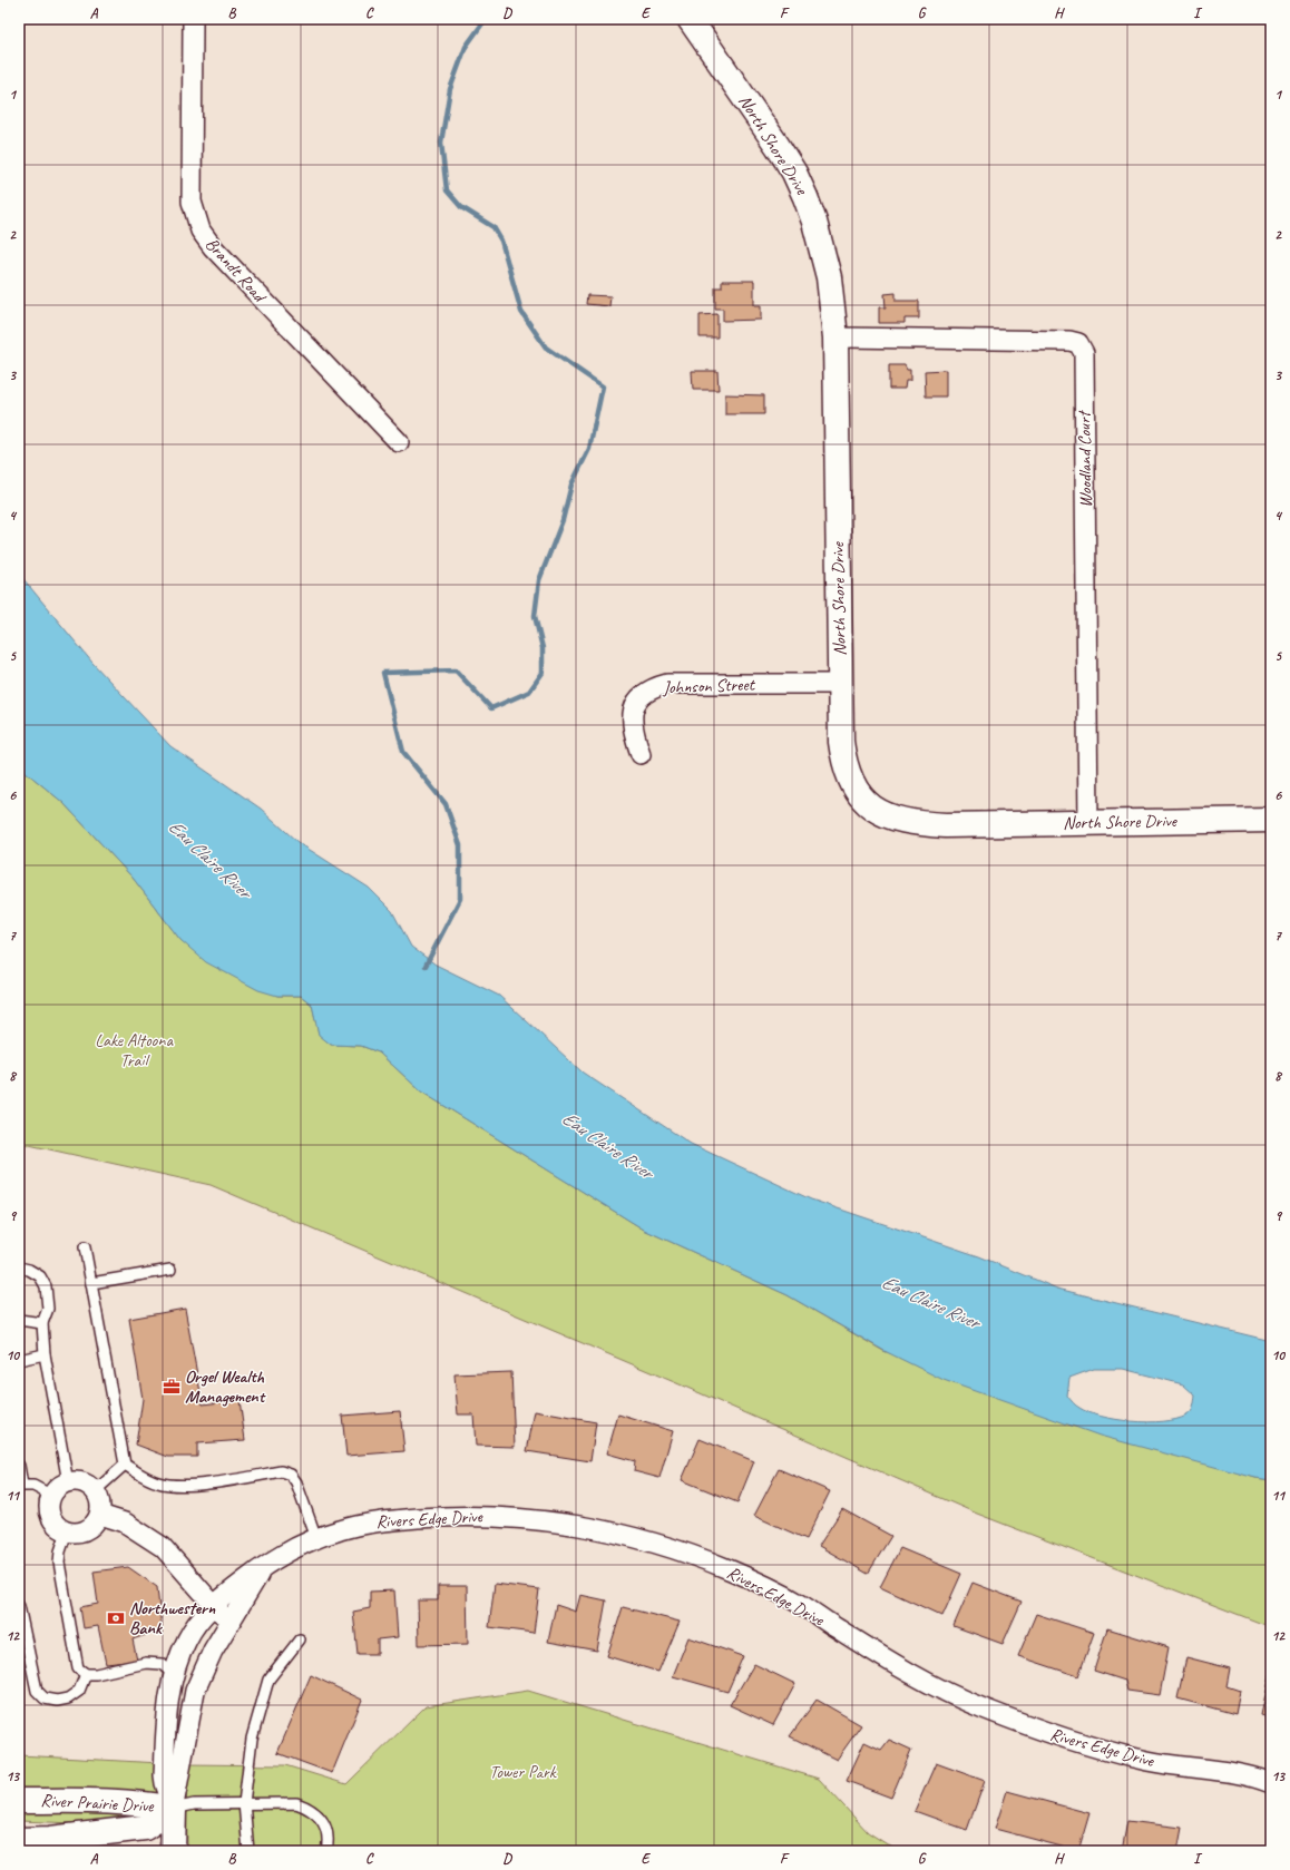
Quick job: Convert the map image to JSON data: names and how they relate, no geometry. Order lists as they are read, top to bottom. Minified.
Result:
{"streets":{"street":["North Shore Drive","Brandt Road","Woodland Court","Johnson Street","Rivers Edge Drive","River Prairie Drive"]},"crossings":[["North Shore Drive","Woodland Court"],["North Shore Drive","Johnson Street"],["Rivers Edge Drive","River Prairie Drive"]],"water":["Eau Claire River"],"parks":["Lake Altoona Trail","Tower Park"],"places":{"office":["Orgel Wealth Management"],"bank":["Northwestern Bank"]},"grid":{"columns":["A","B","C","D","E","F","G","H","I"],"rows":["1","2","3","4","5","6","7","8","9","10","11","12","13"]}}
